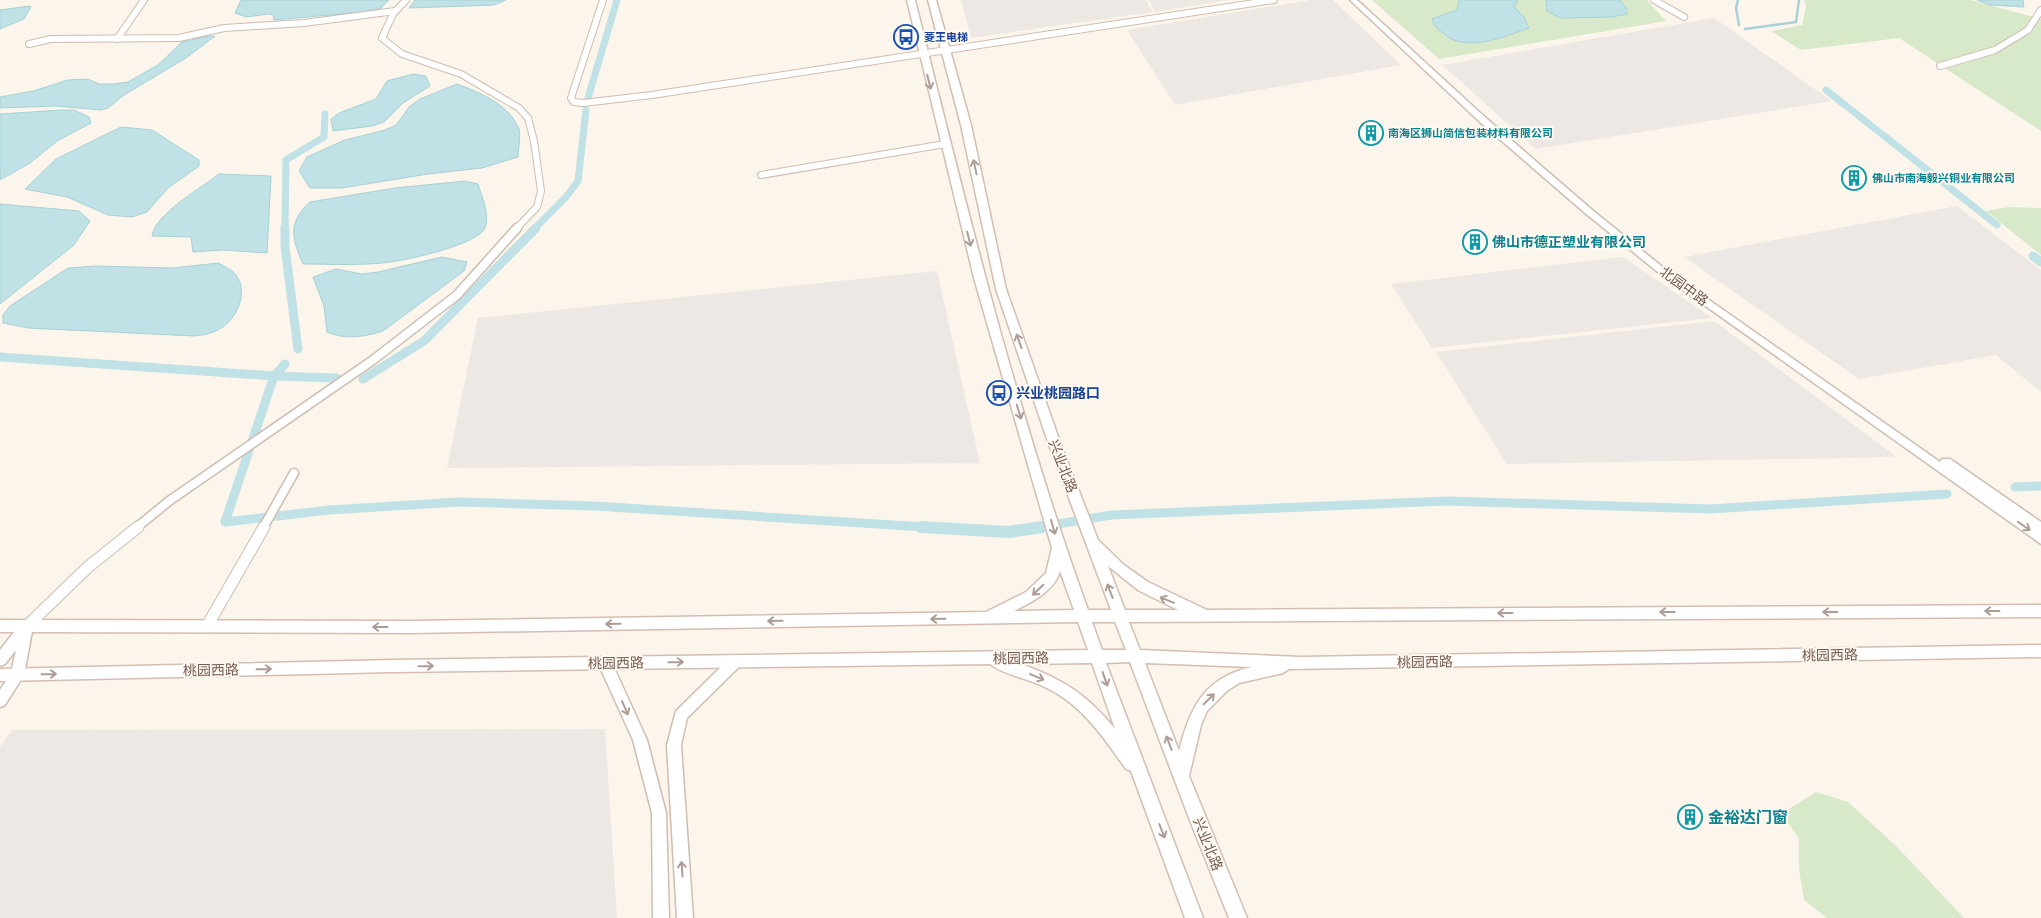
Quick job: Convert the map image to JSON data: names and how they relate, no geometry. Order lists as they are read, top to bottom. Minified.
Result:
{"streets":{"main road":["兴业北路","桃园西路"],"street":["北园中路"]},"crossings":[["兴业北路","桃园西路"]],"places":{"bus stop":["菱王电梯","兴业桃园路口"],"building":["南海区狮山简信包装材料有限公司","佛山市南海毅兴铜业有限公司","佛山市德正塑业有限公司","金裕达门窗"]}}
